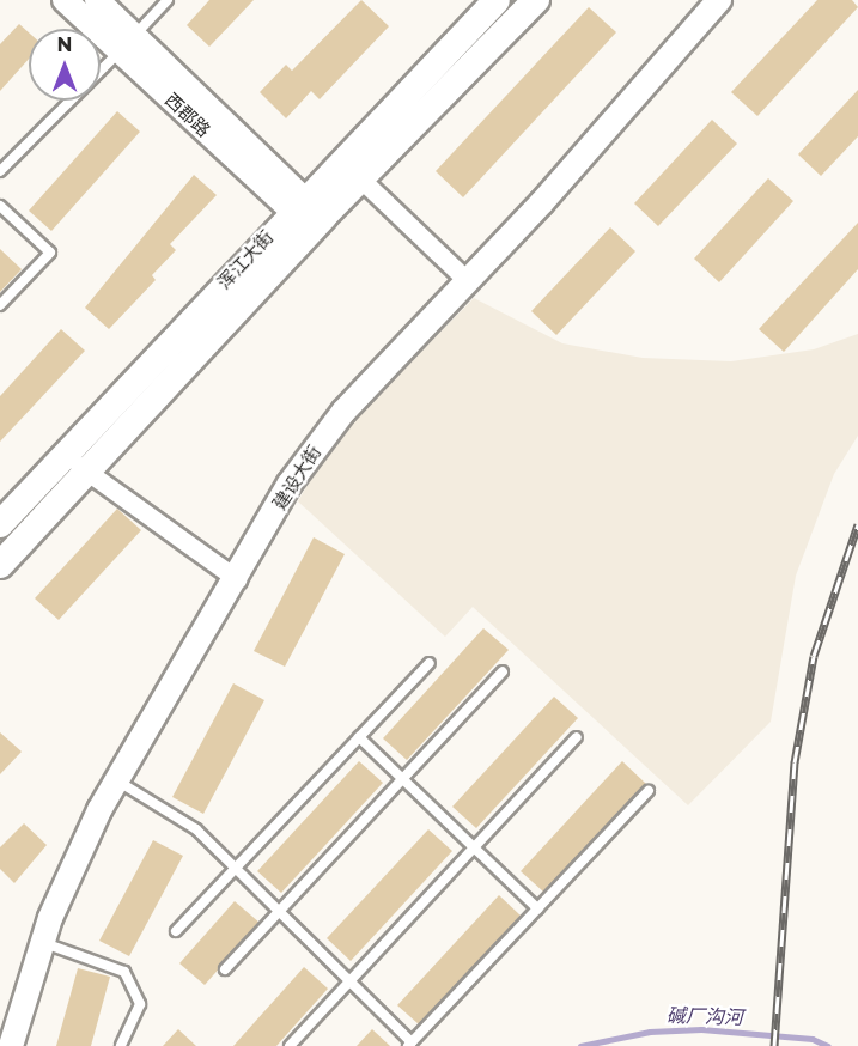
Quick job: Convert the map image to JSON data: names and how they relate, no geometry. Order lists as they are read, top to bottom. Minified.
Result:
{"streets":{"main road":["浑江大街"],"street":["西郡路","建设大街"]},"crossings":[["西郡路","浑江大街"]],"water":["碱厂沟河"],"north":"top"}
